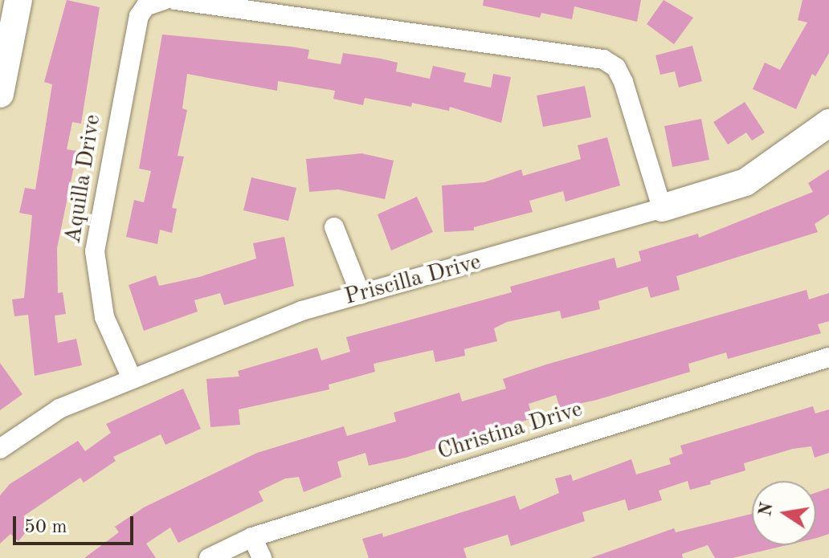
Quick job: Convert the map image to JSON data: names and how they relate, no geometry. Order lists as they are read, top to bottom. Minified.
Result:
{"streets":{"street":["Aquilla Drive","Priscilla Drive","Christina Drive"]},"crossings":[["Aquilla Drive","Priscilla Drive"]],"scale_bar":"50 m","north":"left"}
